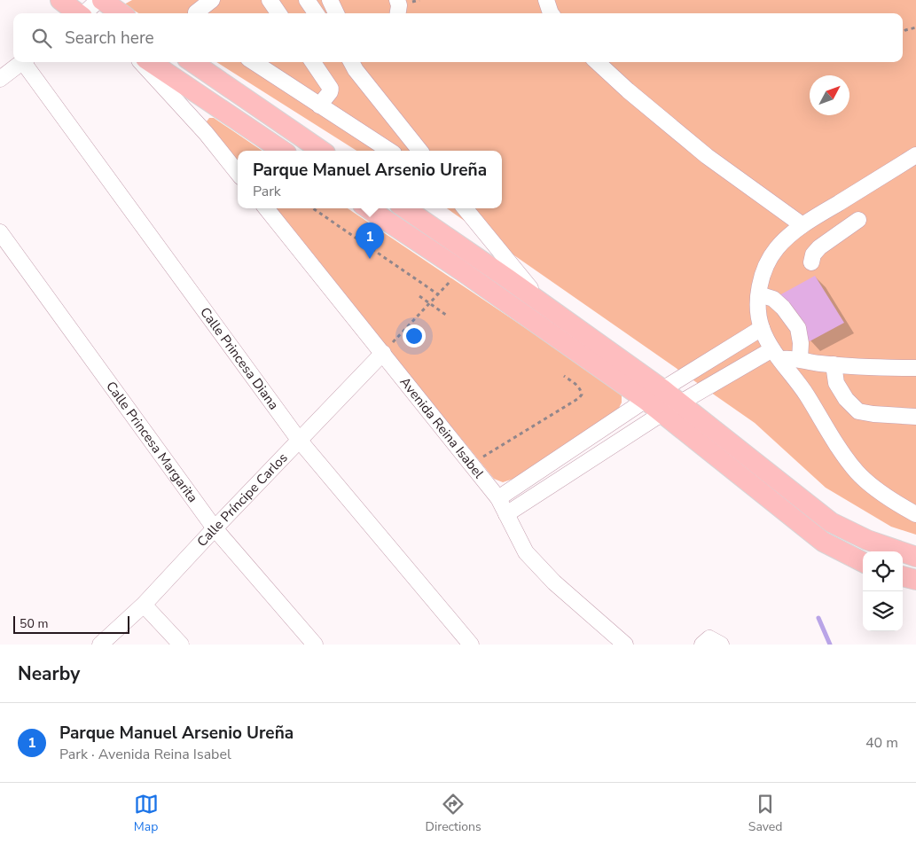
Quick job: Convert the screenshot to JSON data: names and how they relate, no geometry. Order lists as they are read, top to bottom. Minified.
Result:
{"streets":{"street":["Calle Princesa Diana","Avenida Reina Isabel","Calle Princesa Margarita","Calle Príncipe Carlos"]},"crossings":[["Calle Princesa Diana","Calle Príncipe Carlos"],["Avenida Reina Isabel","Calle Príncipe Carlos"],["Calle Princesa Margarita","Calle Príncipe Carlos"]],"scale_bar":"50 m","north":"top right","page":{"search":"Search here","popup":["Parque Manuel Arsenio Ureña","Park"],"pins":"1","scale":"50 m","heading":"Nearby","list":[{"mark":"1","name":"Parque Manuel Arsenio Ureña","note":"Park · Avenida Reina Isabel","value":"40 m"}],"nav":["Map","Directions","Saved"]}}
